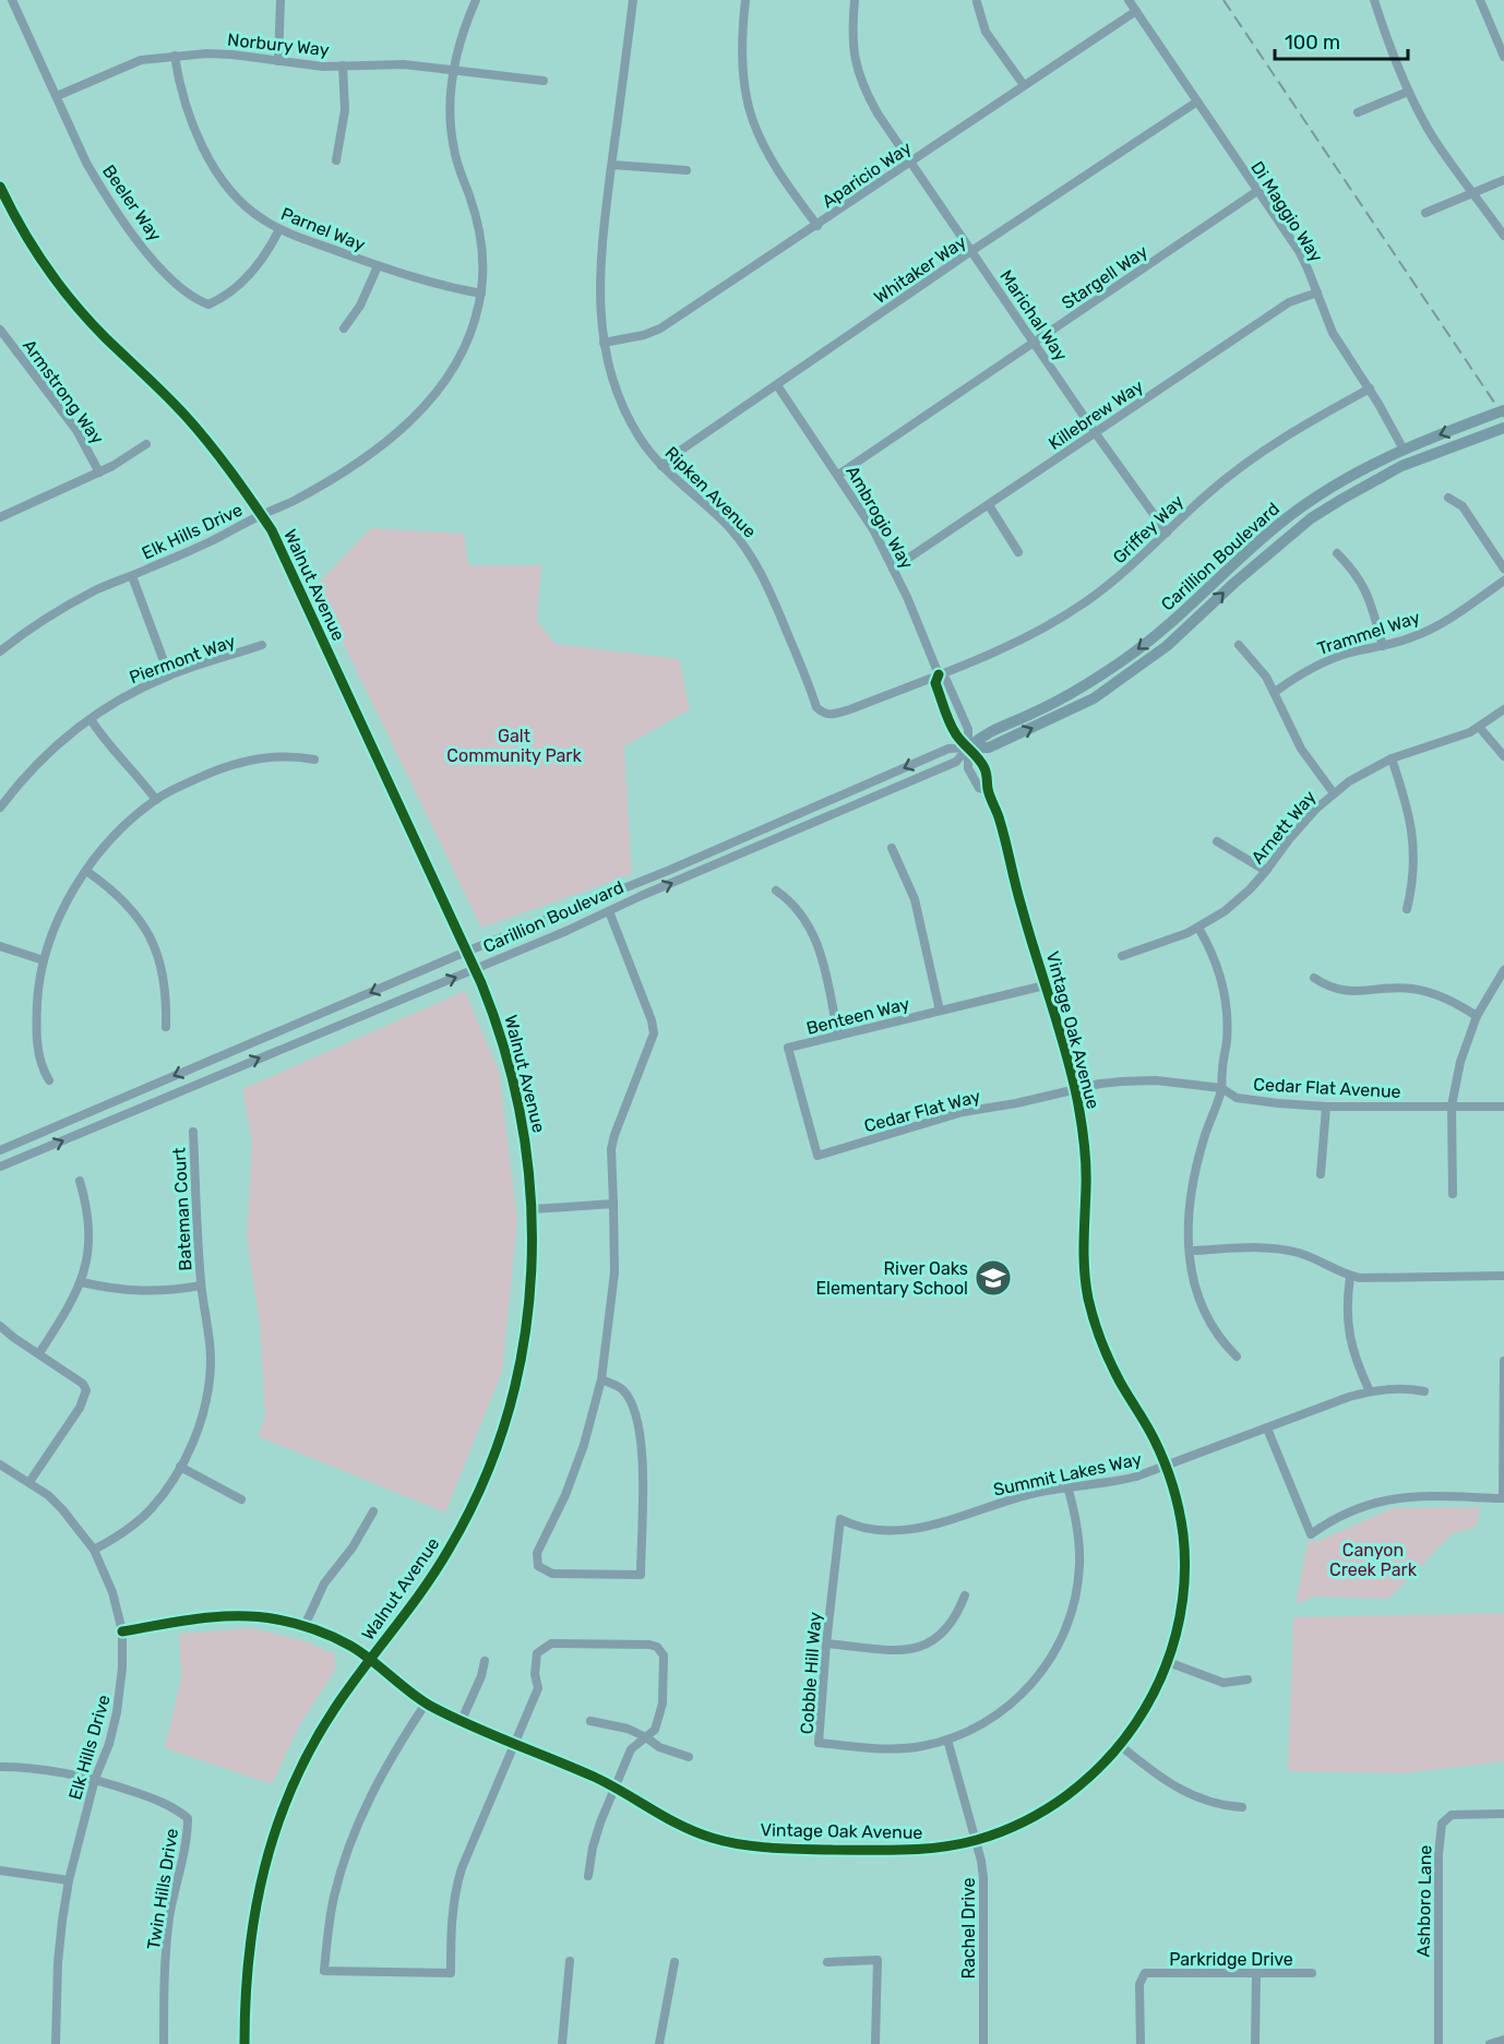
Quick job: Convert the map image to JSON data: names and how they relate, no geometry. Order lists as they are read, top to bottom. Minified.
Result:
{"streets":{"street":["Norbury Way","Aparicio Way","Beeler Way","Di Maggio Way","Parnel Way","Whitaker Way","Stargell Way","Marichal Way","Armstrong Way","Killebrew Way","Ripken Avenue","Ambrogio Way","Griffey Way","Elk Hills Drive","Carillion Boulevard","Walnut Avenue","Trammel Way","Piermont Way","Arnett Way","Benteen Way","Vintage Oak Avenue","Cedar Flat Avenue","Cedar Flat Way","Bateman Court","Summit Lakes Way","Cobble Hill Way","Twin Hills Drive","Ashboro Lane","Rachel Drive","Parkridge Drive"]},"crossings":[["Norbury Way","Beeler Way"],["Norbury Way","Parnel Way"],["Norbury Way","Elk Hills Drive"],["Aparicio Way","Di Maggio Way"],["Aparicio Way","Marichal Way"],["Aparicio Way","Ripken Avenue"],["Beeler Way","Parnel Way"],["Di Maggio Way","Whitaker Way"],["Di Maggio Way","Stargell Way"],["Di Maggio Way","Killebrew Way"],["Di Maggio Way","Griffey Way"],["Di Maggio Way","Carillion Boulevard"],["Parnel Way","Elk Hills Drive"],["Whitaker Way","Marichal Way"],["Whitaker Way","Ripken Avenue"],["Whitaker Way","Ambrogio Way"],["Stargell Way","Marichal Way"],["Stargell Way","Ambrogio Way"],["Marichal Way","Killebrew Way"],["Marichal Way","Griffey Way"],["Killebrew Way","Ambrogio Way"],["Ripken Avenue","Ambrogio Way"],["Ripken Avenue","Griffey Way"],["Ambrogio Way","Griffey Way"],["Ambrogio Way","Carillion Boulevard"],["Ambrogio Way","Vintage Oak Avenue"],["Elk Hills Drive","Walnut Avenue"],["Elk Hills Drive","Vintage Oak Avenue"],["Elk Hills Drive","Bateman Court"],["Elk Hills Drive","Twin Hills Drive"],["Carillion Boulevard","Walnut Avenue"],["Carillion Boulevard","Vintage Oak Avenue"],["Walnut Avenue","Vintage Oak Avenue"],["Benteen Way","Vintage Oak Avenue"],["Benteen Way","Cedar Flat Way"],["Vintage Oak Avenue","Cedar Flat Avenue"],["Vintage Oak Avenue","Cedar Flat Way"],["Vintage Oak Avenue","Summit Lakes Way"],["Vintage Oak Avenue","Rachel Drive"],["Cedar Flat Avenue","Cedar Flat Way"],["Summit Lakes Way","Cobble Hill Way"],["Cobble Hill Way","Rachel Drive"]],"parks":["Galt Community Park","Canyon Creek Park"],"places":{"school or university":["River Oaks Elementary School"]},"scale_bar":"100 m"}
